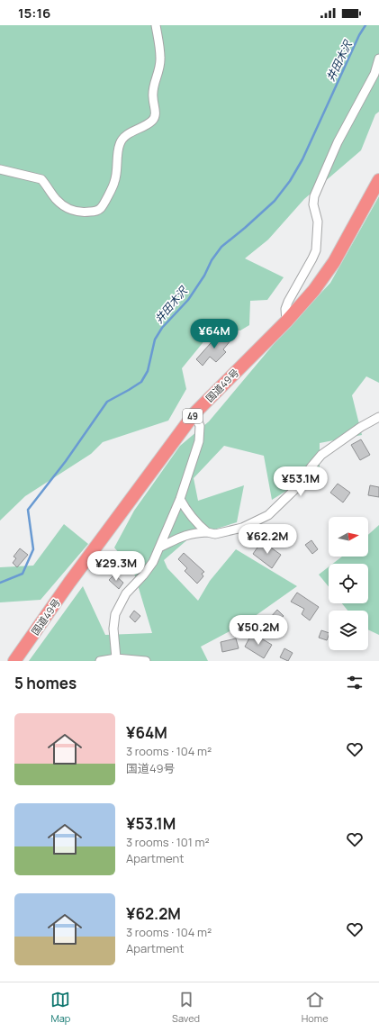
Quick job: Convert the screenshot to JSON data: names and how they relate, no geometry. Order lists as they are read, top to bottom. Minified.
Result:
{"streets":{"highway":["国道49号","49"]},"water":["井田木沢"],"north":"right","page":{"status":"15:16","price":["¥64M","¥53.1M","¥62.2M","¥29.3M","¥50.2M"],"heading":"5 homes","list":[{"name":"¥64M","note":"3 rooms · 104 m² · 国道49号"},{"name":"¥53.1M","note":"3 rooms · 101 m² · Apartment"},{"name":"¥62.2M","note":"3 rooms · 104 m² · Apartment"}],"tabs":["Map","Saved","Home"]}}
